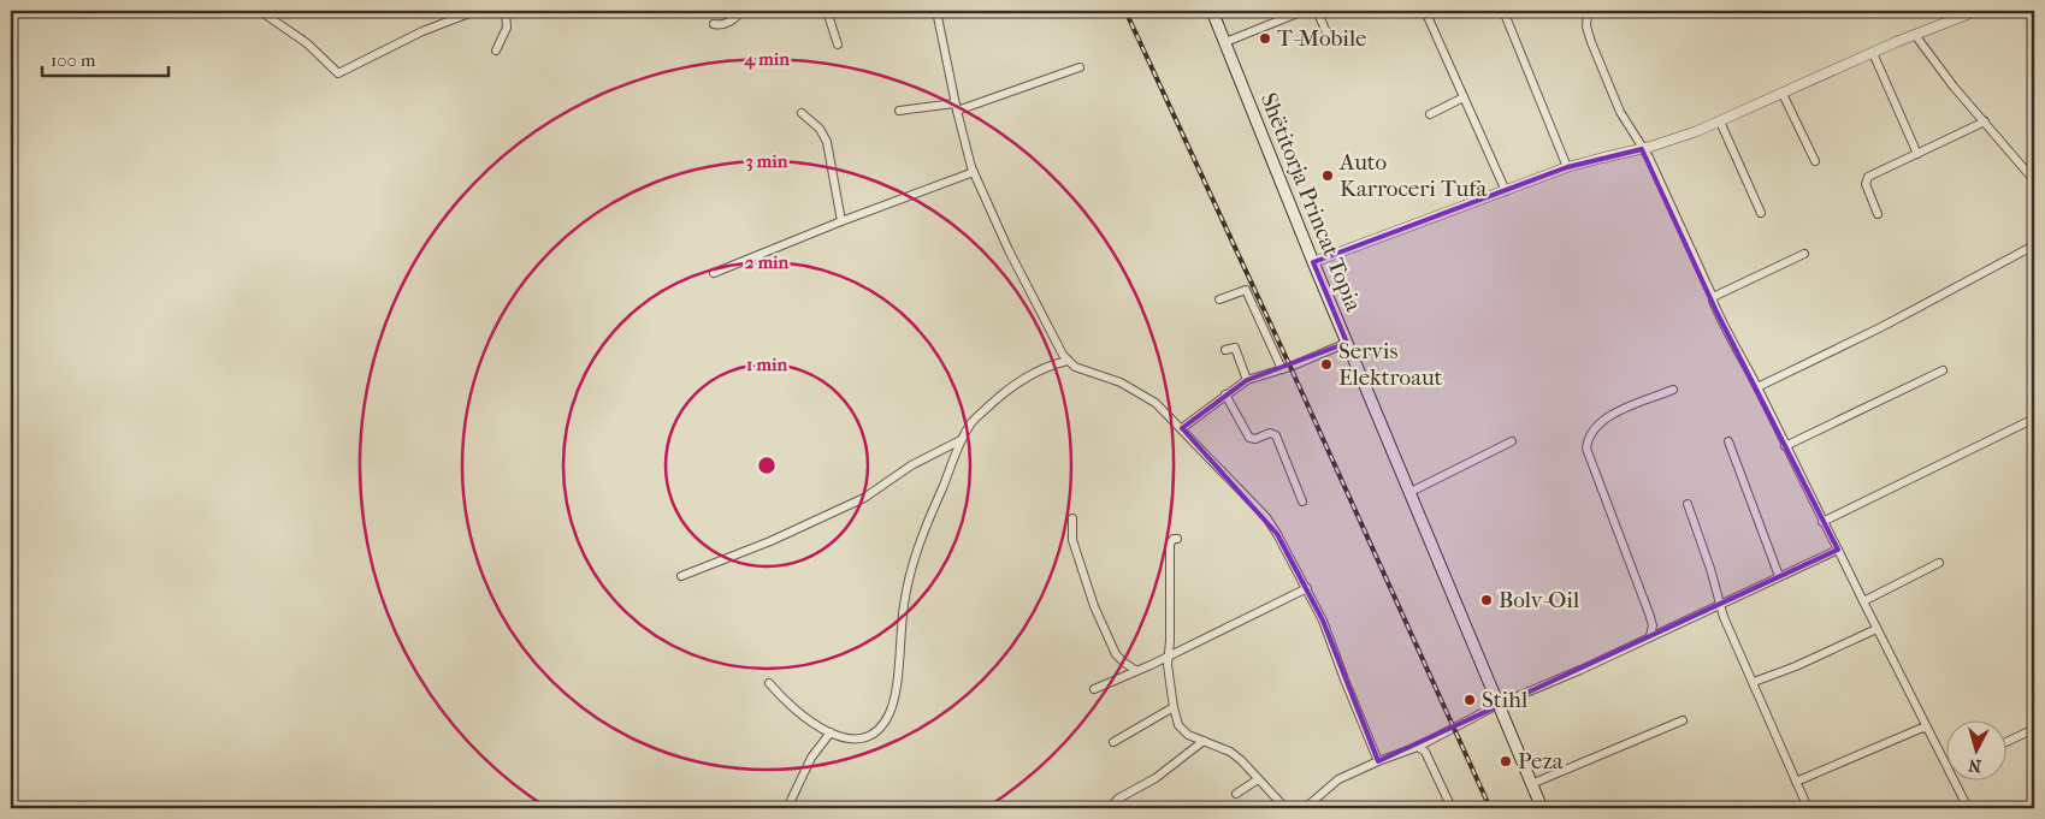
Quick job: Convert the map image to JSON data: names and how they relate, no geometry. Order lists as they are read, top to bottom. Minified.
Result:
{"streets":{"main road":["Shëtitorja Princat Topia"]},"places":["T-Mobile","Auto Karroceri Tufa","Servis Elektroaut","Bolv-Oil","Stihl","Peza"],"scale_bar":"100 m","north":"bottom","rings":["4 min","3 min","2 min","1 min"]}
